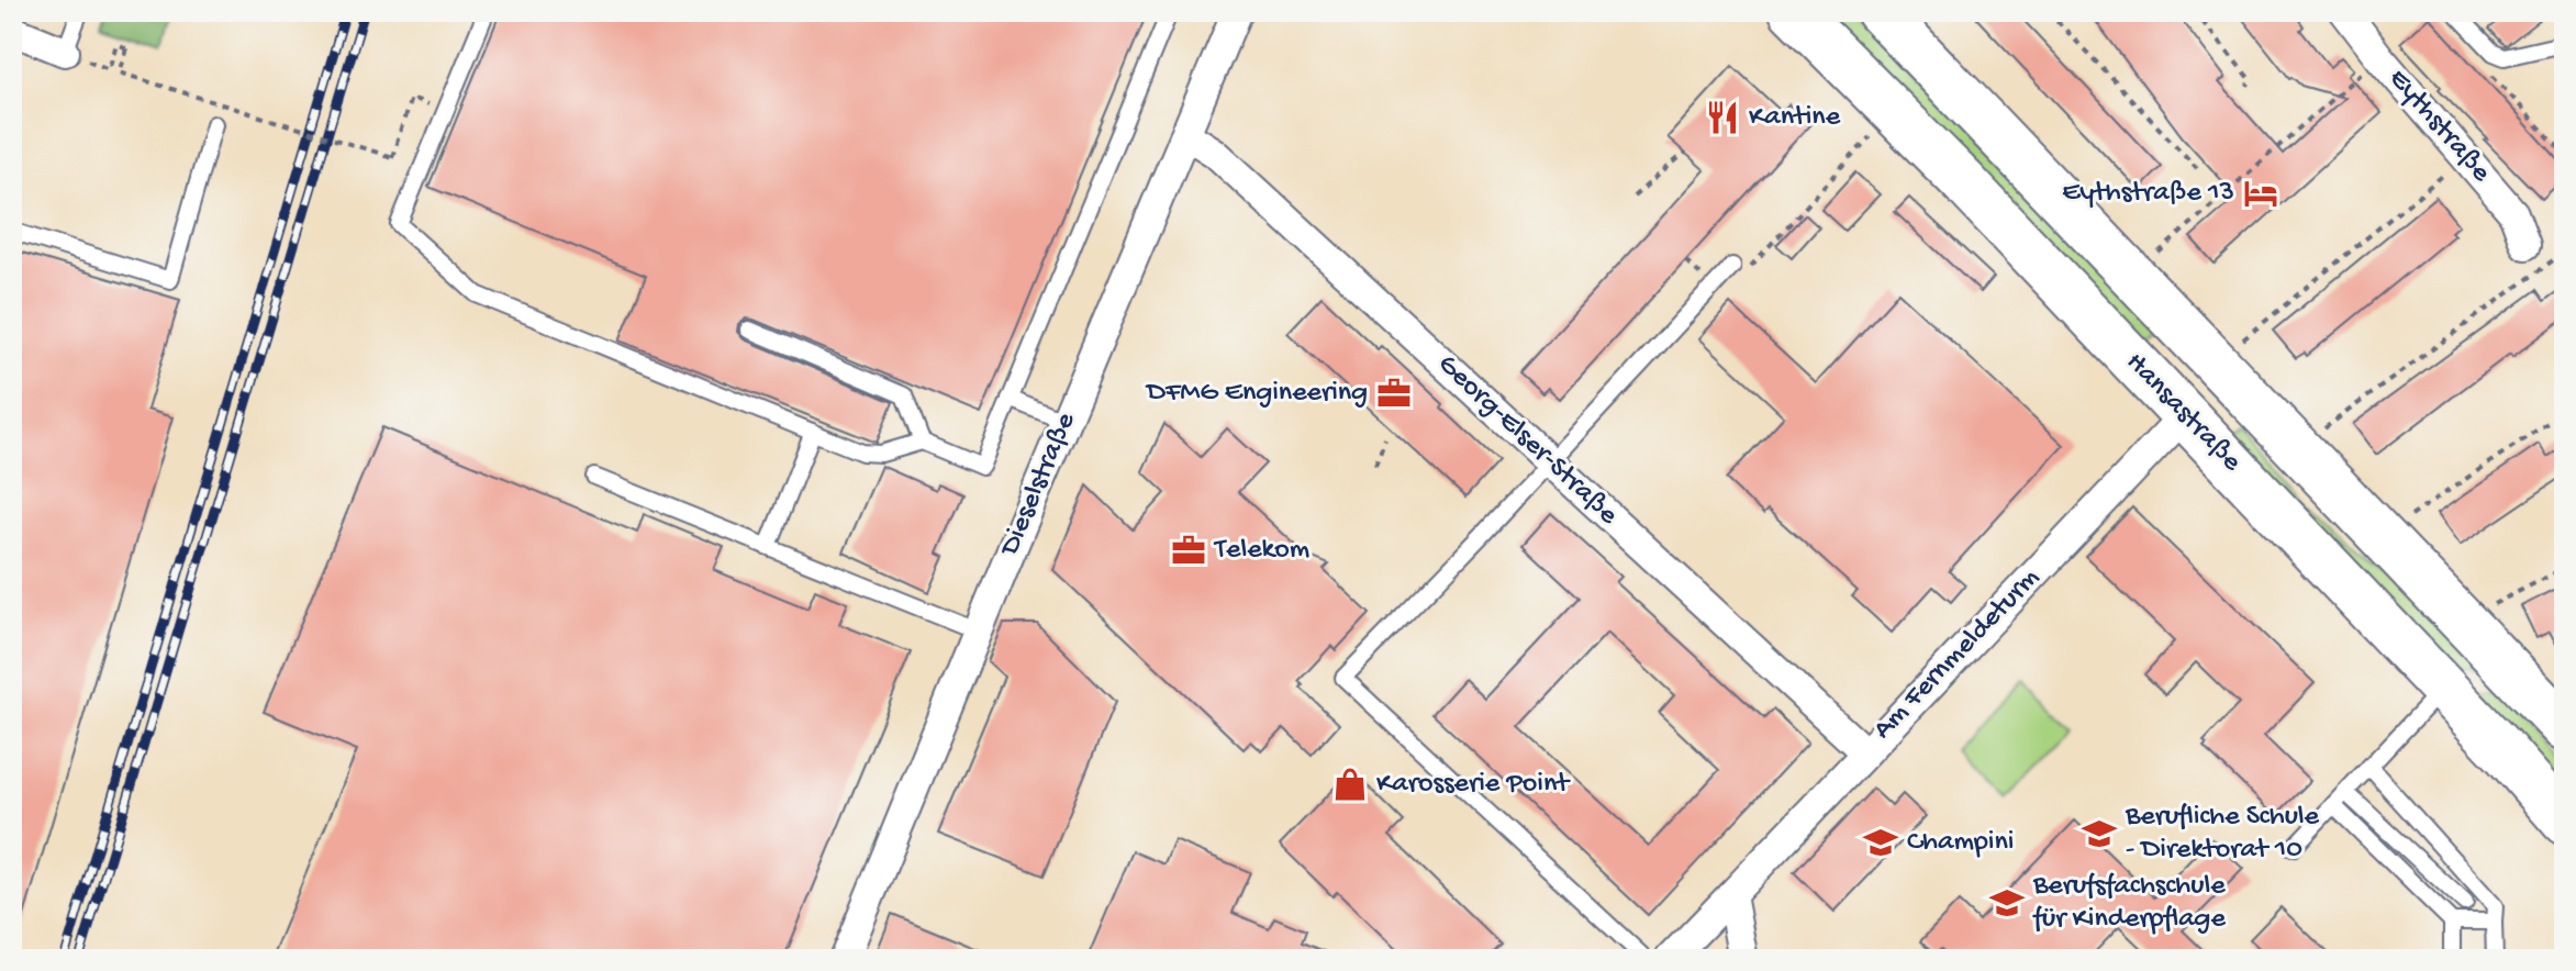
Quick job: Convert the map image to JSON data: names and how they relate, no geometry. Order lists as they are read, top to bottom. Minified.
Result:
{"streets":{"main road":["Hansastraße"],"street":["Eythstraße","Georg-Elser-Straße","Dieselstraße","Am Fernmeldeturm"]},"crossings":[["Hansastraße","Am Fernmeldeturm"],["Georg-Elser-Straße","Dieselstraße"],["Georg-Elser-Straße","Am Fernmeldeturm"]],"places":{"restaurant":["Kantine"],"hotel":["Eythstraße 13"],"office":["DFMG Engineering","Telekom"],"shop":["Karosserie Point"],"school or university":["Berufliche Schule - Direktorat 10","Champini","Berufsfachschule für Kinderpflage"]}}
